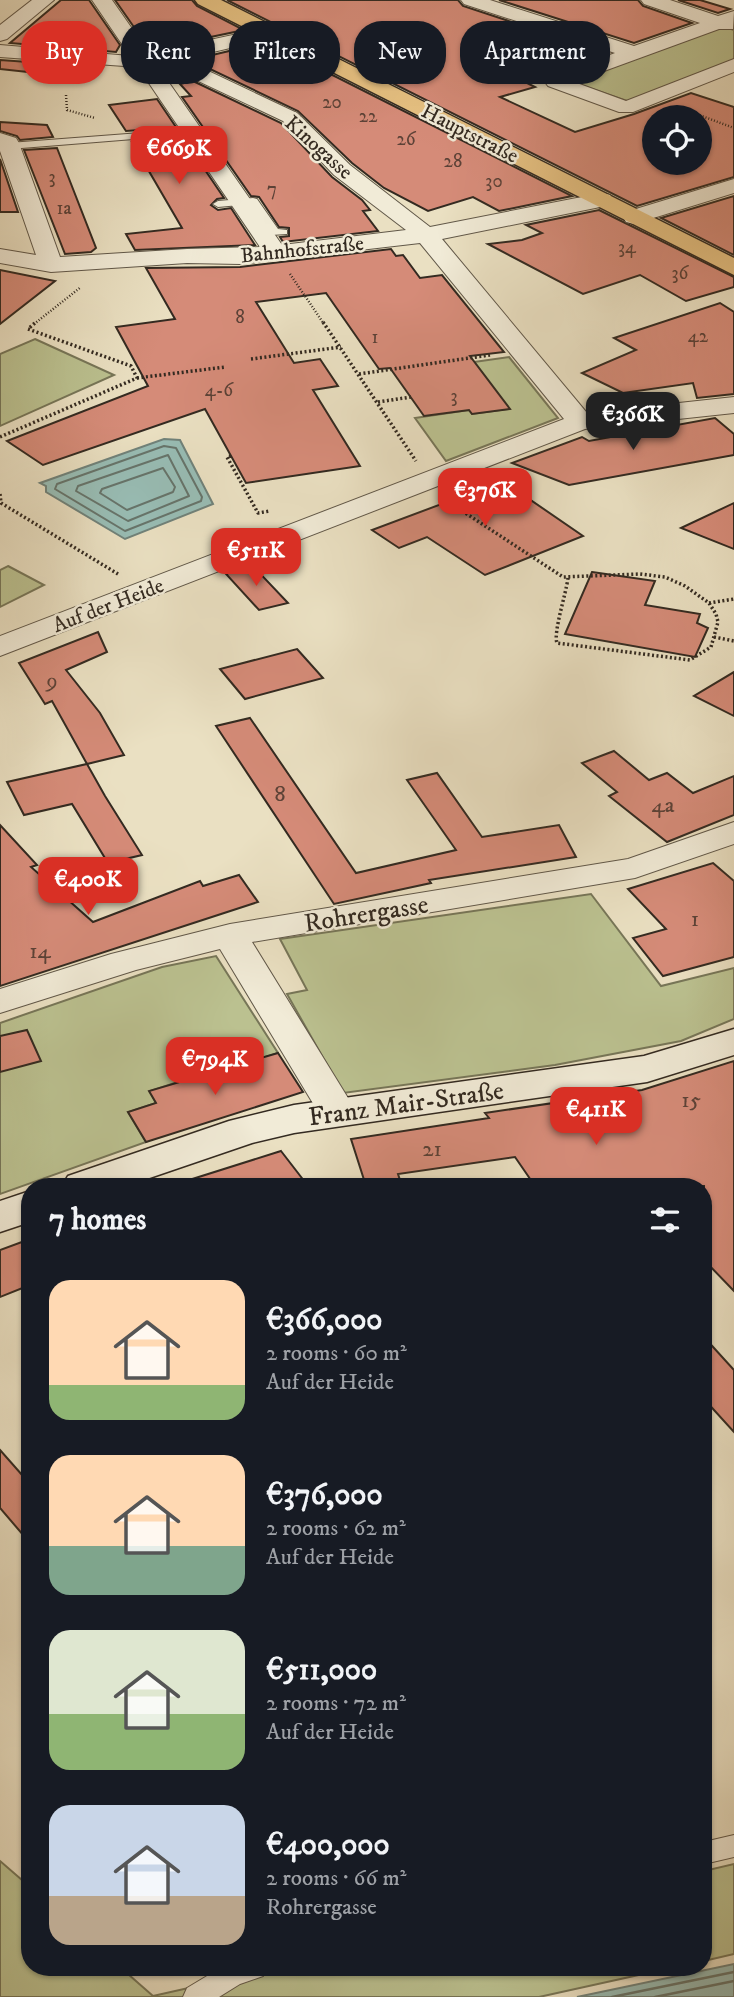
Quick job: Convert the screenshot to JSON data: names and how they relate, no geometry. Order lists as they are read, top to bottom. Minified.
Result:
{"streets":{"main road":["Hauptstraße","Franz Mair-Straße"],"street":["Kinogasse","Bahnhofstraße","Auf der Heide","Rohrergasse"]},"crossings":[["Hauptstraße","Bahnhofstraße"],["Kinogasse","Bahnhofstraße"],["Kinogasse","Auf der Heide"]],"house_numbers":["20","22","26","28","3","30","7","1a","34","36","8","42","1","4-6","3","9","8","4a","1","14","15","21"],"page":{"chip":["Buy","Rent","Filters","New","Apartment"],"price":["€669K","€366K","€376K","€511K","€400K","€794K","€411K"],"heading":"7 homes","list":[{"name":"€366,000","note":"2 rooms · 60 m² · Auf der Heide"},{"name":"€376,000","note":"2 rooms · 62 m² · Auf der Heide"},{"name":"€511,000","note":"2 rooms · 72 m² · Auf der Heide"},{"name":"€400,000","note":"2 rooms · 66 m² · Rohrergasse"}]}}
